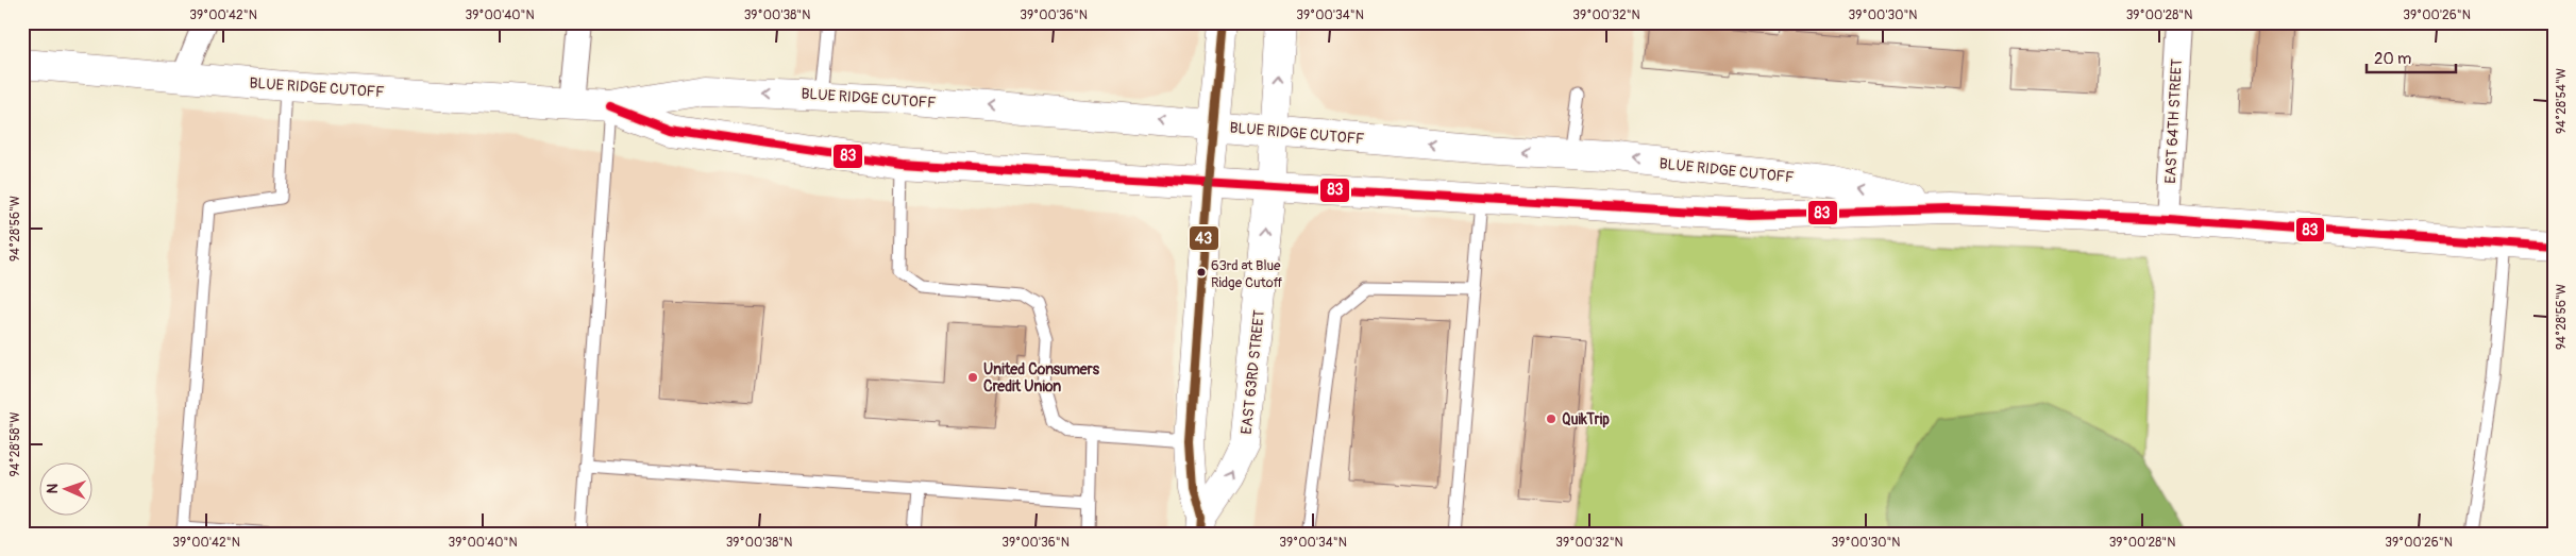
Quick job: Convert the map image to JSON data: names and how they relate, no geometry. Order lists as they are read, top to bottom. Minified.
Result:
{"streets":{"main road":["BLUE RIDGE CUTOFF","EAST 63RD STREET"],"street":["EAST 64TH STREET"]},"crossings":[["BLUE RIDGE CUTOFF","EAST 64TH STREET"],["BLUE RIDGE CUTOFF","EAST 63RD STREET"]],"places":["63rd at Blue Ridge Cutoff","United Consumers Credit Union","QuikTrip"],"lines":["transit line 43","transit line 83"],"scale_bar":"20 m","north":"left","coordinates":["39°00'42\"N","39°00'40\"N","39°00'38\"N","39°00'36\"N","39°00'34\"N","39°00'32\"N","39°00'30\"N","39°00'28\"N","39°00'26\"N","94°28'54\"W","94°28'56\"W","94°28'58\"W"]}
